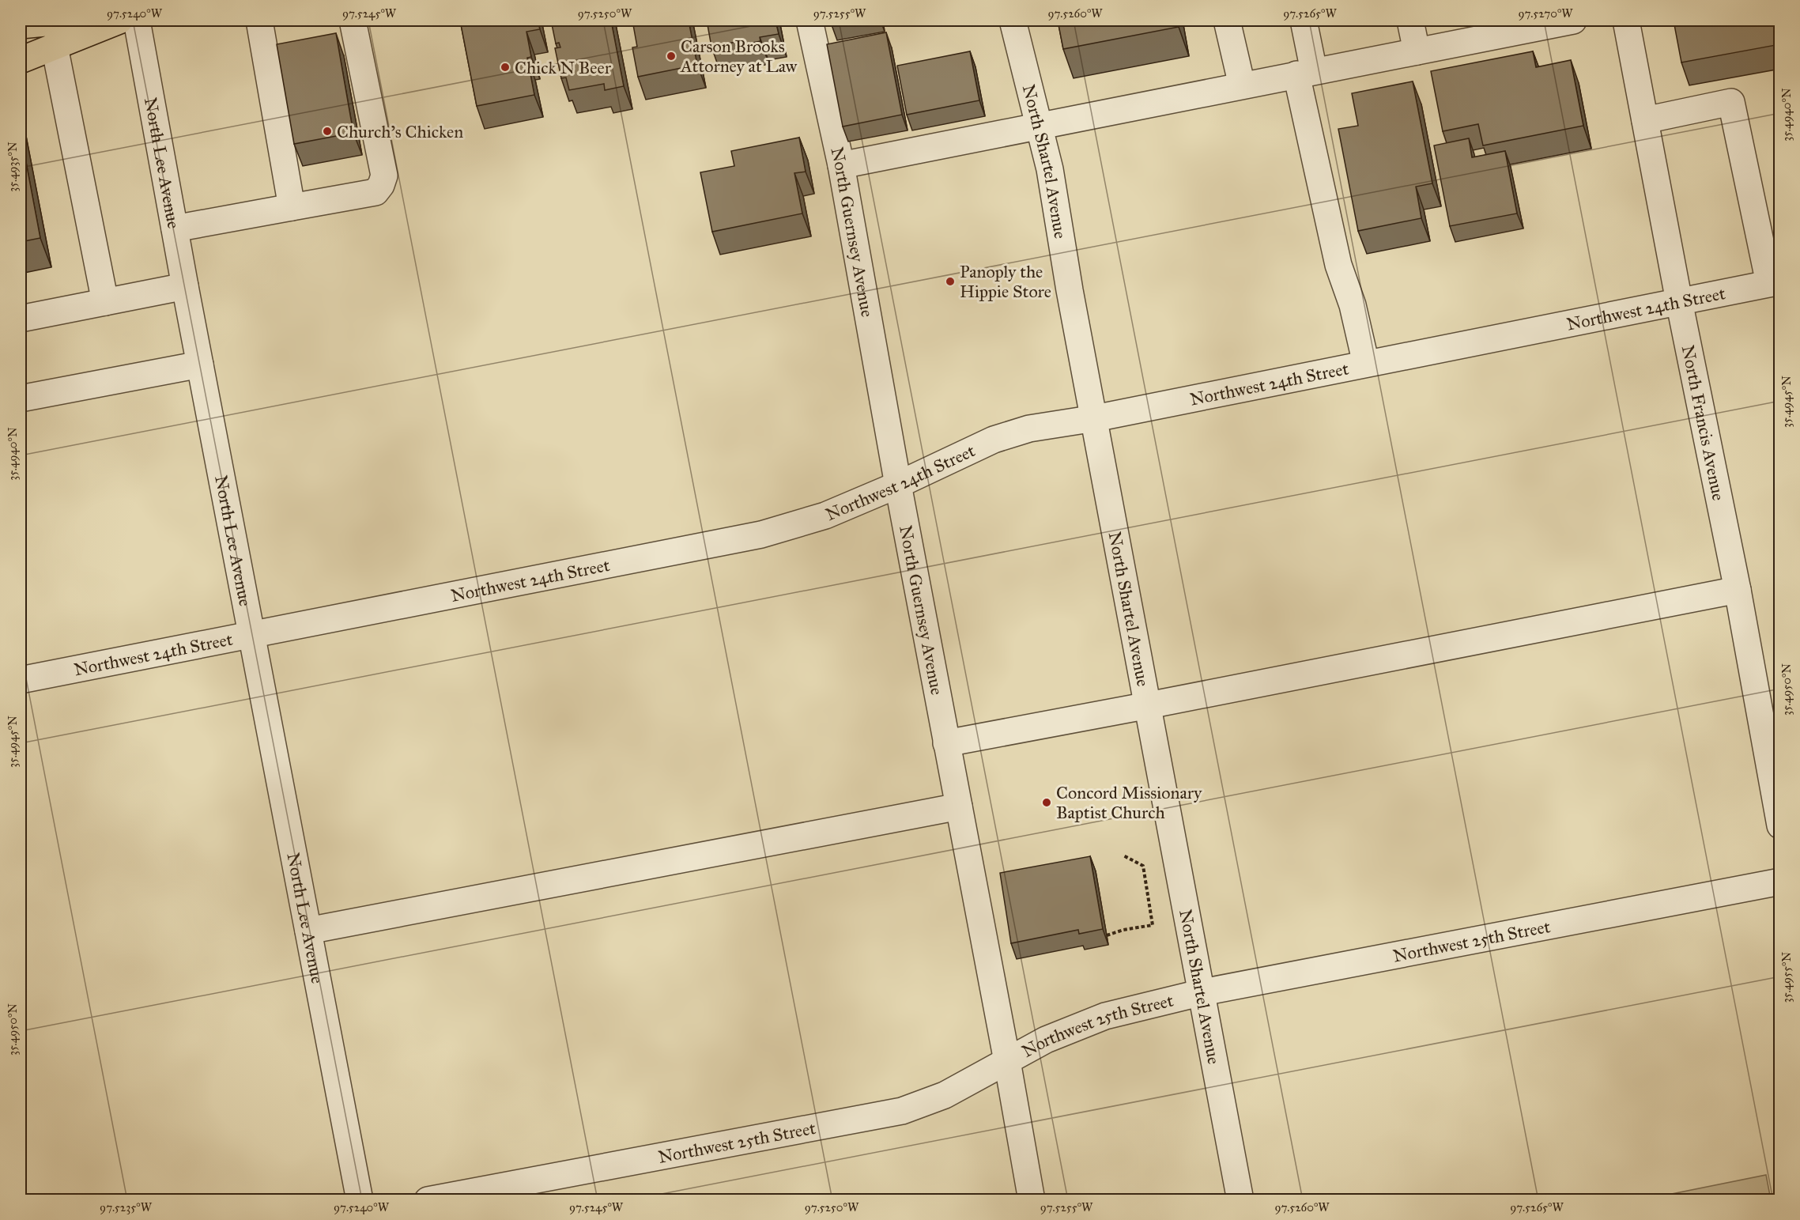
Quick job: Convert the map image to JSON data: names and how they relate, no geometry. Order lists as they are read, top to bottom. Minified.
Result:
{"streets":{"street":["North Shartel Avenue","North Lee Avenue","North Guernsey Avenue","Northwest 24th Street","North Francis Avenue","Northwest 25th Street"]},"crossings":[["North Shartel Avenue","Northwest 24th Street"],["North Shartel Avenue","Northwest 25th Street"],["North Lee Avenue","Northwest 24th Street"],["North Guernsey Avenue","Northwest 24th Street"],["North Guernsey Avenue","Northwest 25th Street"],["Northwest 24th Street","North Francis Avenue"]],"places":["Carson Brooks Attorney at Law","Chick N Beer","Church's Chicken","Panoply the Hippie Store","Concord Missionary Baptist Church"],"coordinates":["97.5240°W","97.5245°W","97.5250°W","97.5255°W","97.5260°W","97.5265°W","97.5270°W","35.4940°N","35.4935°N","35.4945°N","35.4950°N","35.4955°N","97.5235°W"]}
